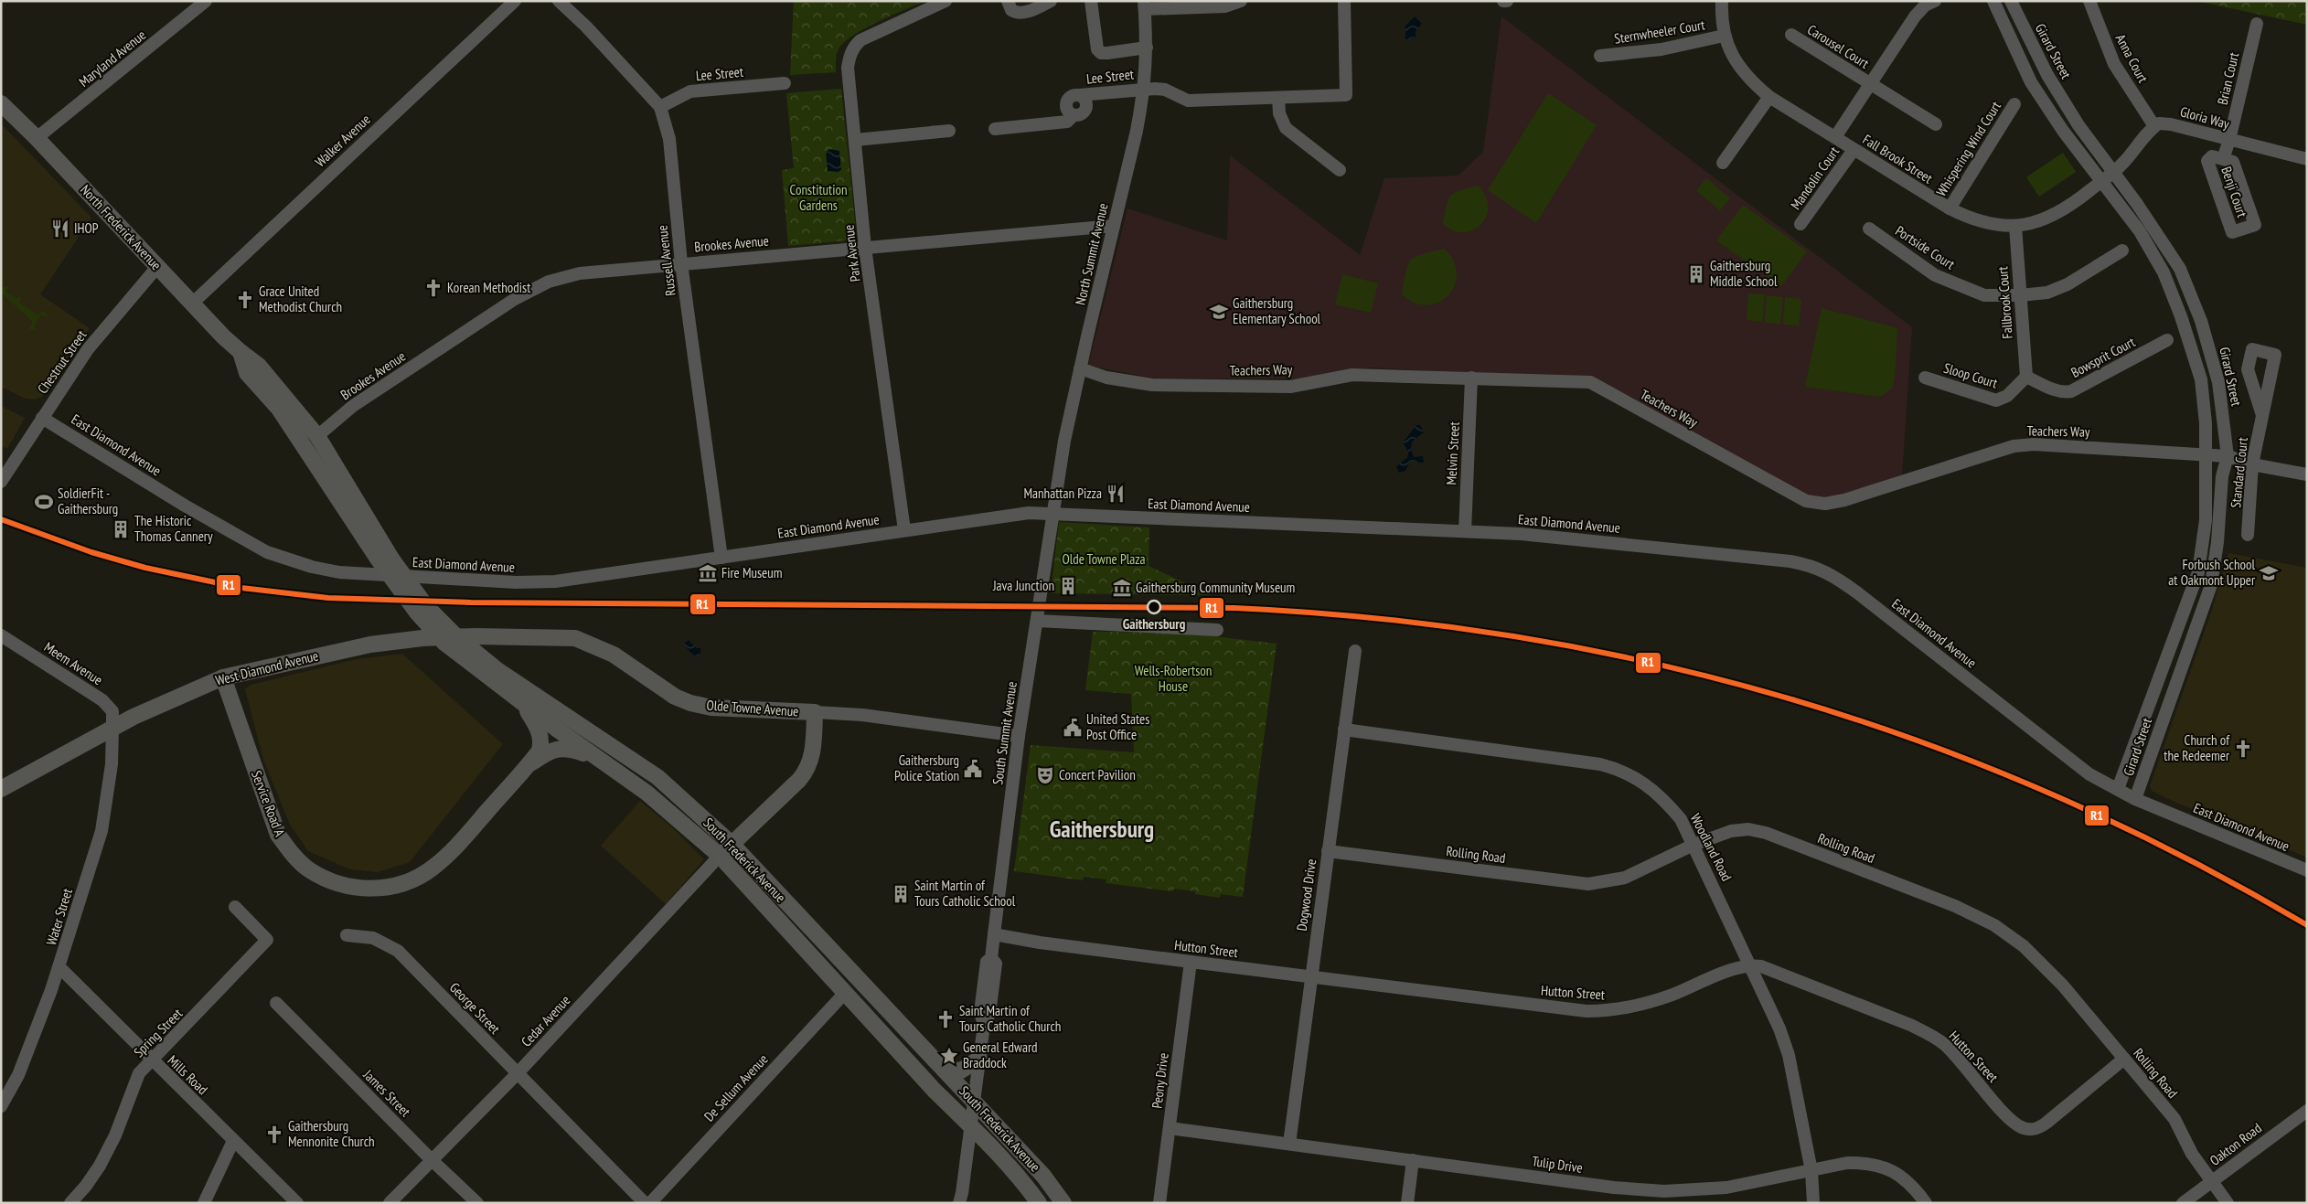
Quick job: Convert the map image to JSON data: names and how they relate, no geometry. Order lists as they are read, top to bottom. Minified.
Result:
{"streets":{"main road":["North Frederick Avenue","West Diamond Avenue","Olde Towne Avenue","Service Road A","South Frederick Avenue"],"street":["Sternwheeler Court","Carousel Court","Girard Street","Maryland Avenue","Anna Court","Lee Street","Brian Court","Gloria Way","Walker Avenue","Whispering Wind Court","Fall Brook Street","Mandolin Court","Benji Court","Brookes Avenue","Portside Court","Park Avenue","North Summit Avenue","Russell Avenue","Fallbrook Court","Bowsprit Court","Chestnut Street","Teachers Way","Sloop Court","East Diamond Avenue","Melvin Street","Standard Court","Meem Avenue","South Summit Avenue","Woodland Road","Rolling Road","Dogwood Drive","Water Street","Hutton Street","George Street","Cedar Avenue","Spring Street","Mills Road","Peony Drive","De Sellum Avenue","James Street","Oakton Road","Tulip Drive"]},"crossings":[["Sternwheeler Court","Fall Brook Street"],["Carousel Court","Fall Brook Street"],["Girard Street","Fall Brook Street"],["Girard Street","Teachers Way"],["Girard Street","East Diamond Avenue"],["Maryland Avenue","North Frederick Avenue"],["Anna Court","Gloria Way"],["Lee Street","North Summit Avenue"],["Lee Street","Russell Avenue"],["Brian Court","Gloria Way"],["Brian Court","Benji Court"],["Gloria Way","Benji Court"],["Walker Avenue","North Frederick Avenue"],["Whispering Wind Court","Fall Brook Street"],["Fall Brook Street","Mandolin Court"],["Fall Brook Street","Fallbrook Court"],["North Frederick Avenue","Brookes Avenue"],["North Frederick Avenue","Chestnut Street"],["North Frederick Avenue","South Frederick Avenue"],["Brookes Avenue","Park Avenue"],["Brookes Avenue","North Summit Avenue"],["Brookes Avenue","Russell Avenue"],["Portside Court","Fallbrook Court"],["Park Avenue","East Diamond Avenue"],["North Summit Avenue","Teachers Way"],["North Summit Avenue","East Diamond Avenue"],["North Summit Avenue","South Summit Avenue"],["Russell Avenue","East Diamond Avenue"],["Fallbrook Court","Bowsprit Court"],["Fallbrook Court","Sloop Court"],["Bowsprit Court","Sloop Court"],["Chestnut Street","East Diamond Avenue"],["Teachers Way","Melvin Street"],["Teachers Way","Standard Court"],["East Diamond Avenue","Melvin Street"],["East Diamond Avenue","South Summit Avenue"],["Meem Avenue","West Diamond Avenue"],["Meem Avenue","Water Street"],["West Diamond Avenue","Olde Towne Avenue"],["West Diamond Avenue","Service Road A"],["West Diamond Avenue","Water Street"],["Olde Towne Avenue","South Summit Avenue"],["South Summit Avenue","South Frederick Avenue"],["South Summit Avenue","Hutton Street"],["Woodland Road","Rolling Road"],["Woodland Road","Dogwood Drive"],["Woodland Road","Hutton Street"],["Woodland Road","Tulip Drive"],["Rolling Road","Dogwood Drive"],["Rolling Road","Hutton Street"],["Rolling Road","Oakton Road"],["South Frederick Avenue","Cedar Avenue"],["South Frederick Avenue","De Sellum Avenue"],["Dogwood Drive","Hutton Street"],["Dogwood Drive","Tulip Drive"],["Water Street","Mills Road"],["Hutton Street","Peony Drive"],["George Street","Cedar Avenue"],["Cedar Avenue","James Street"],["Spring Street","Mills Road"],["Peony Drive","Tulip Drive"]],"districts":["Gaithersburg"],"parks":["Constitution Gardens","Olde Towne Plaza","Wells-Robertson House"],"places":{"restaurant":["IHOP","Manhattan Pizza"],"building":["Gaithersburg Middle School","The Historic Thomas Cannery","Java Junction","Saint Martin of Tours Catholic School"],"church":["Korean Methodist","Grace United Methodist Church","Church of the Redeemer","Saint Martin of Tours Catholic Church","Gaithersburg Mennonite Church"],"school or university":["Gaithersburg Elementary School","Forbush School at Oakmont Upper"],"sports":["SoldierFit - Gaithersburg"],"museum":["Fire Museum","Gaithersburg Community Museum"],"other":["Gaithersburg"],"public building":["United States Post Office","Gaithersburg Police Station"],"theatre":["Concert Pavilion"],"place":["General Edward Braddock"]},"lines":["transit line R1"]}
